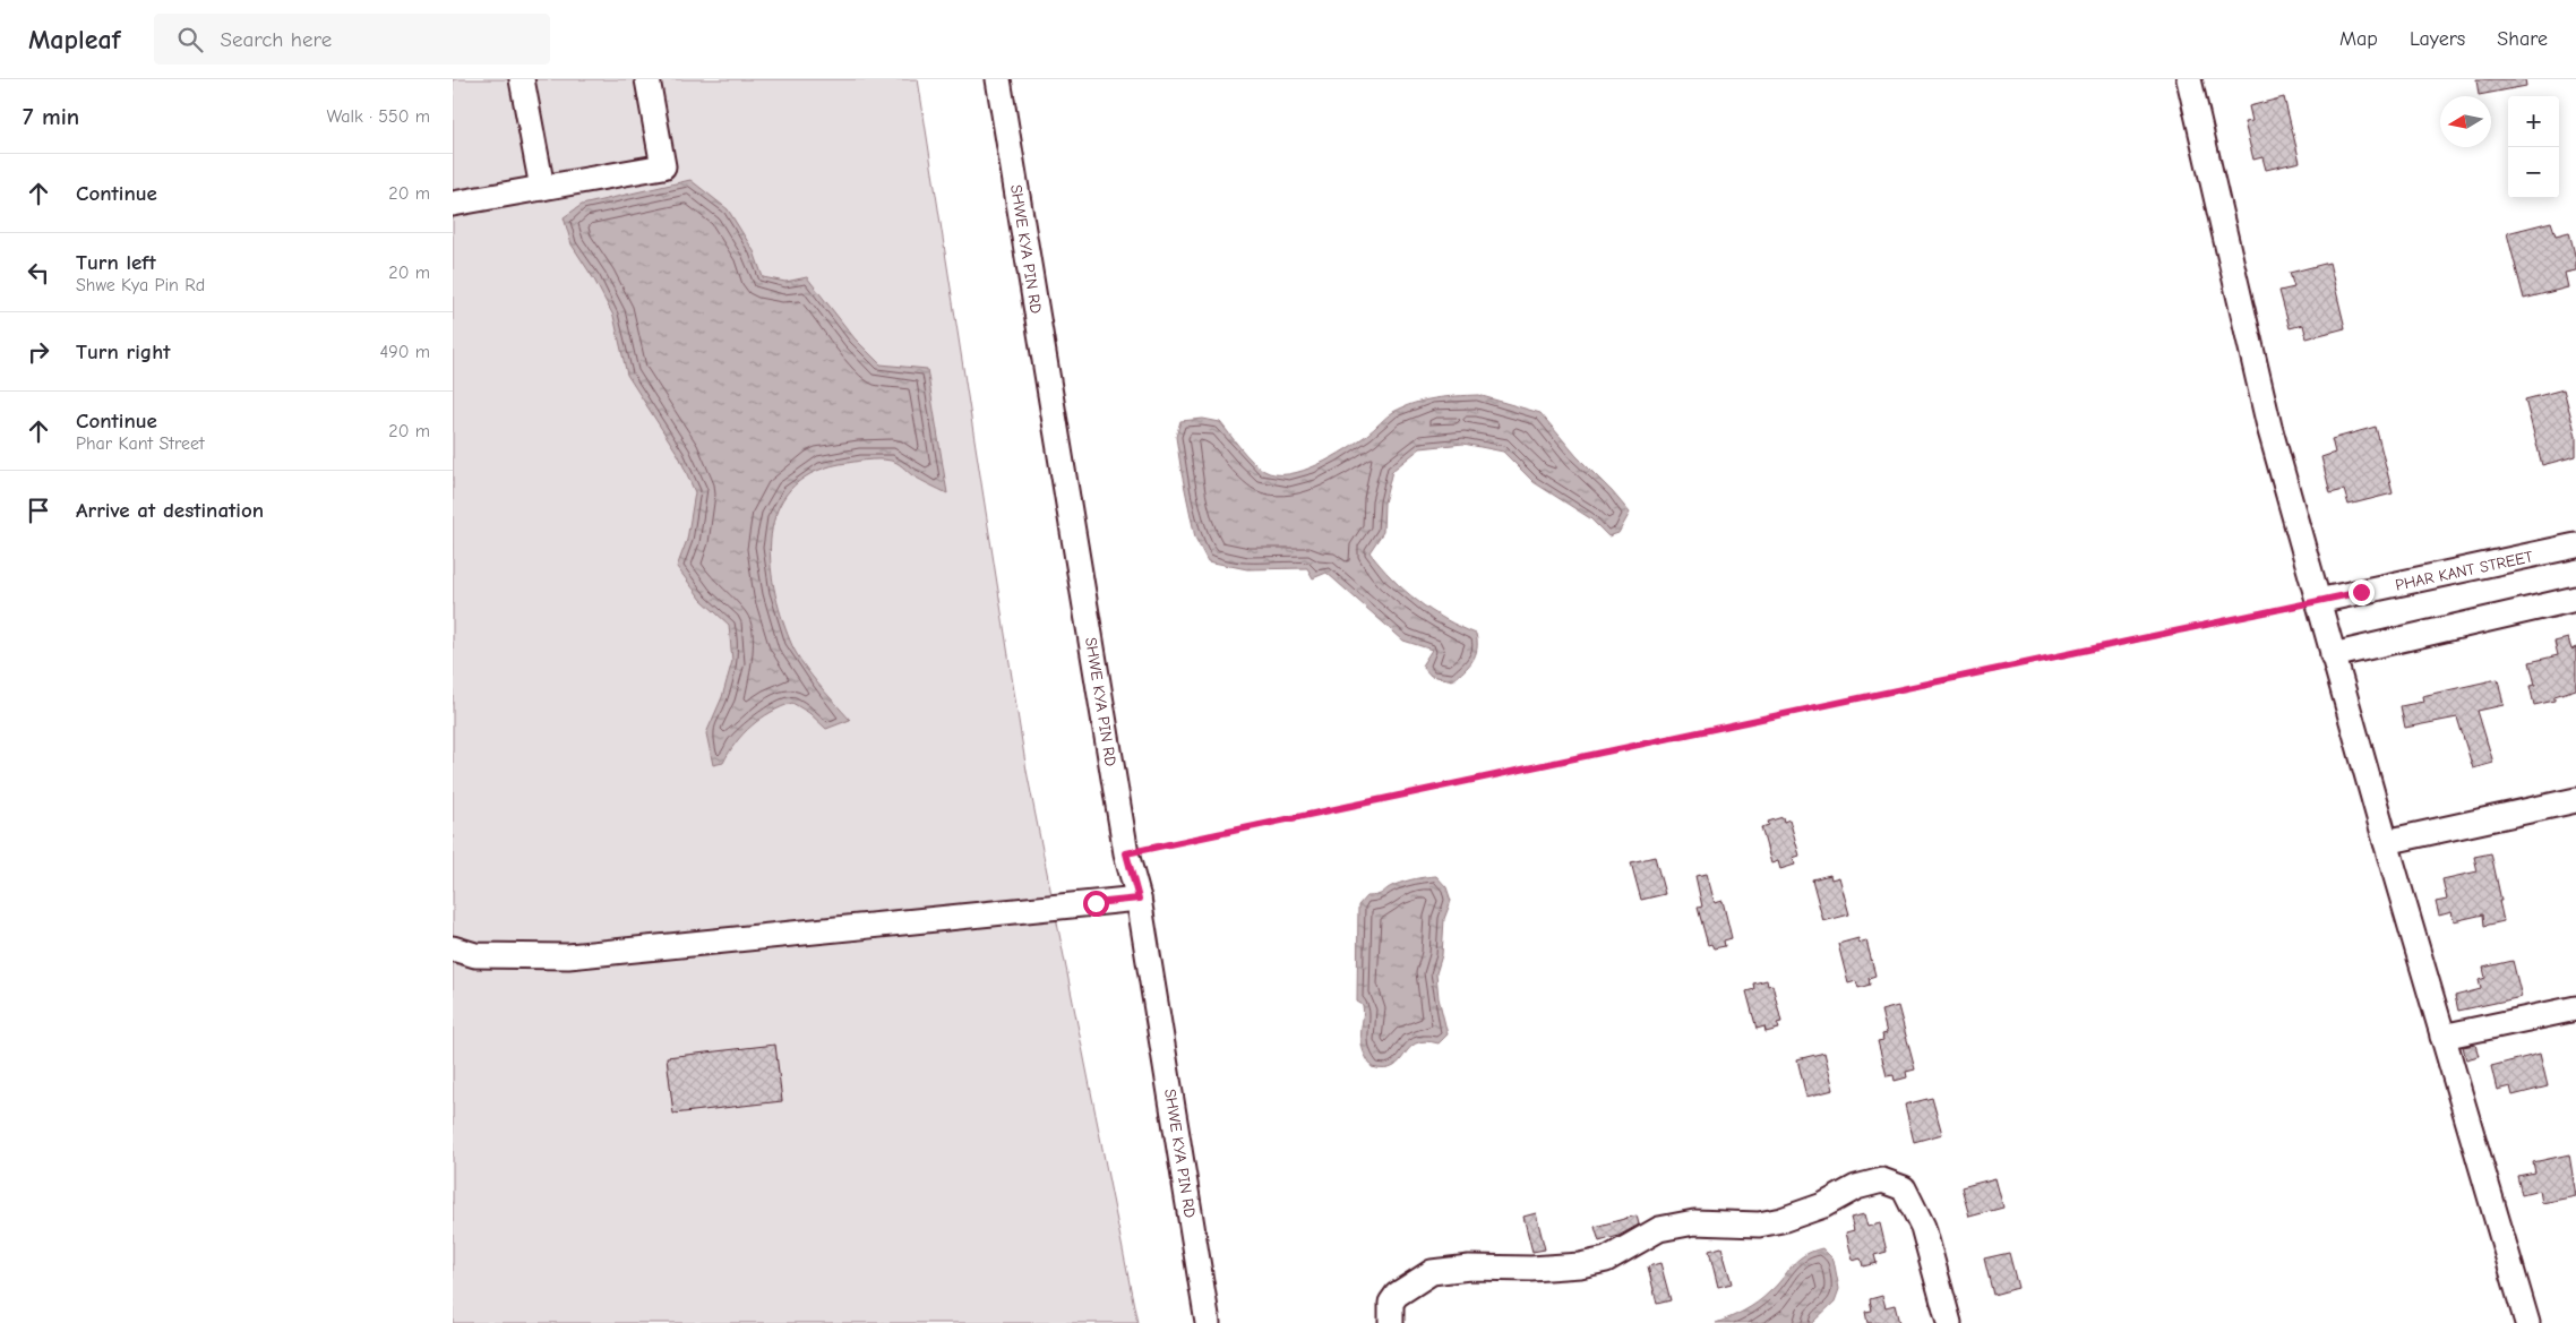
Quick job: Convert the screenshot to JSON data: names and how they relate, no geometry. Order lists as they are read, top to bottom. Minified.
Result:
{"streets":{"street":["SHWE KYA PIN RD","PHAR KANT STREET"]},"north":"left","page":{"header":"Mapleaf","search":"Search here","nav":["Map","Layers","Share"],"heading":["7 min","Walk · 550 m"],"map_buttons":["+","−"],"list":[["Continue","20 m"],["Turn left","Shwe Kya Pin Rd","20 m"],["Turn right","490 m"],["Continue","Phar Kant Street","20 m"],"Arrive at destination"]}}
